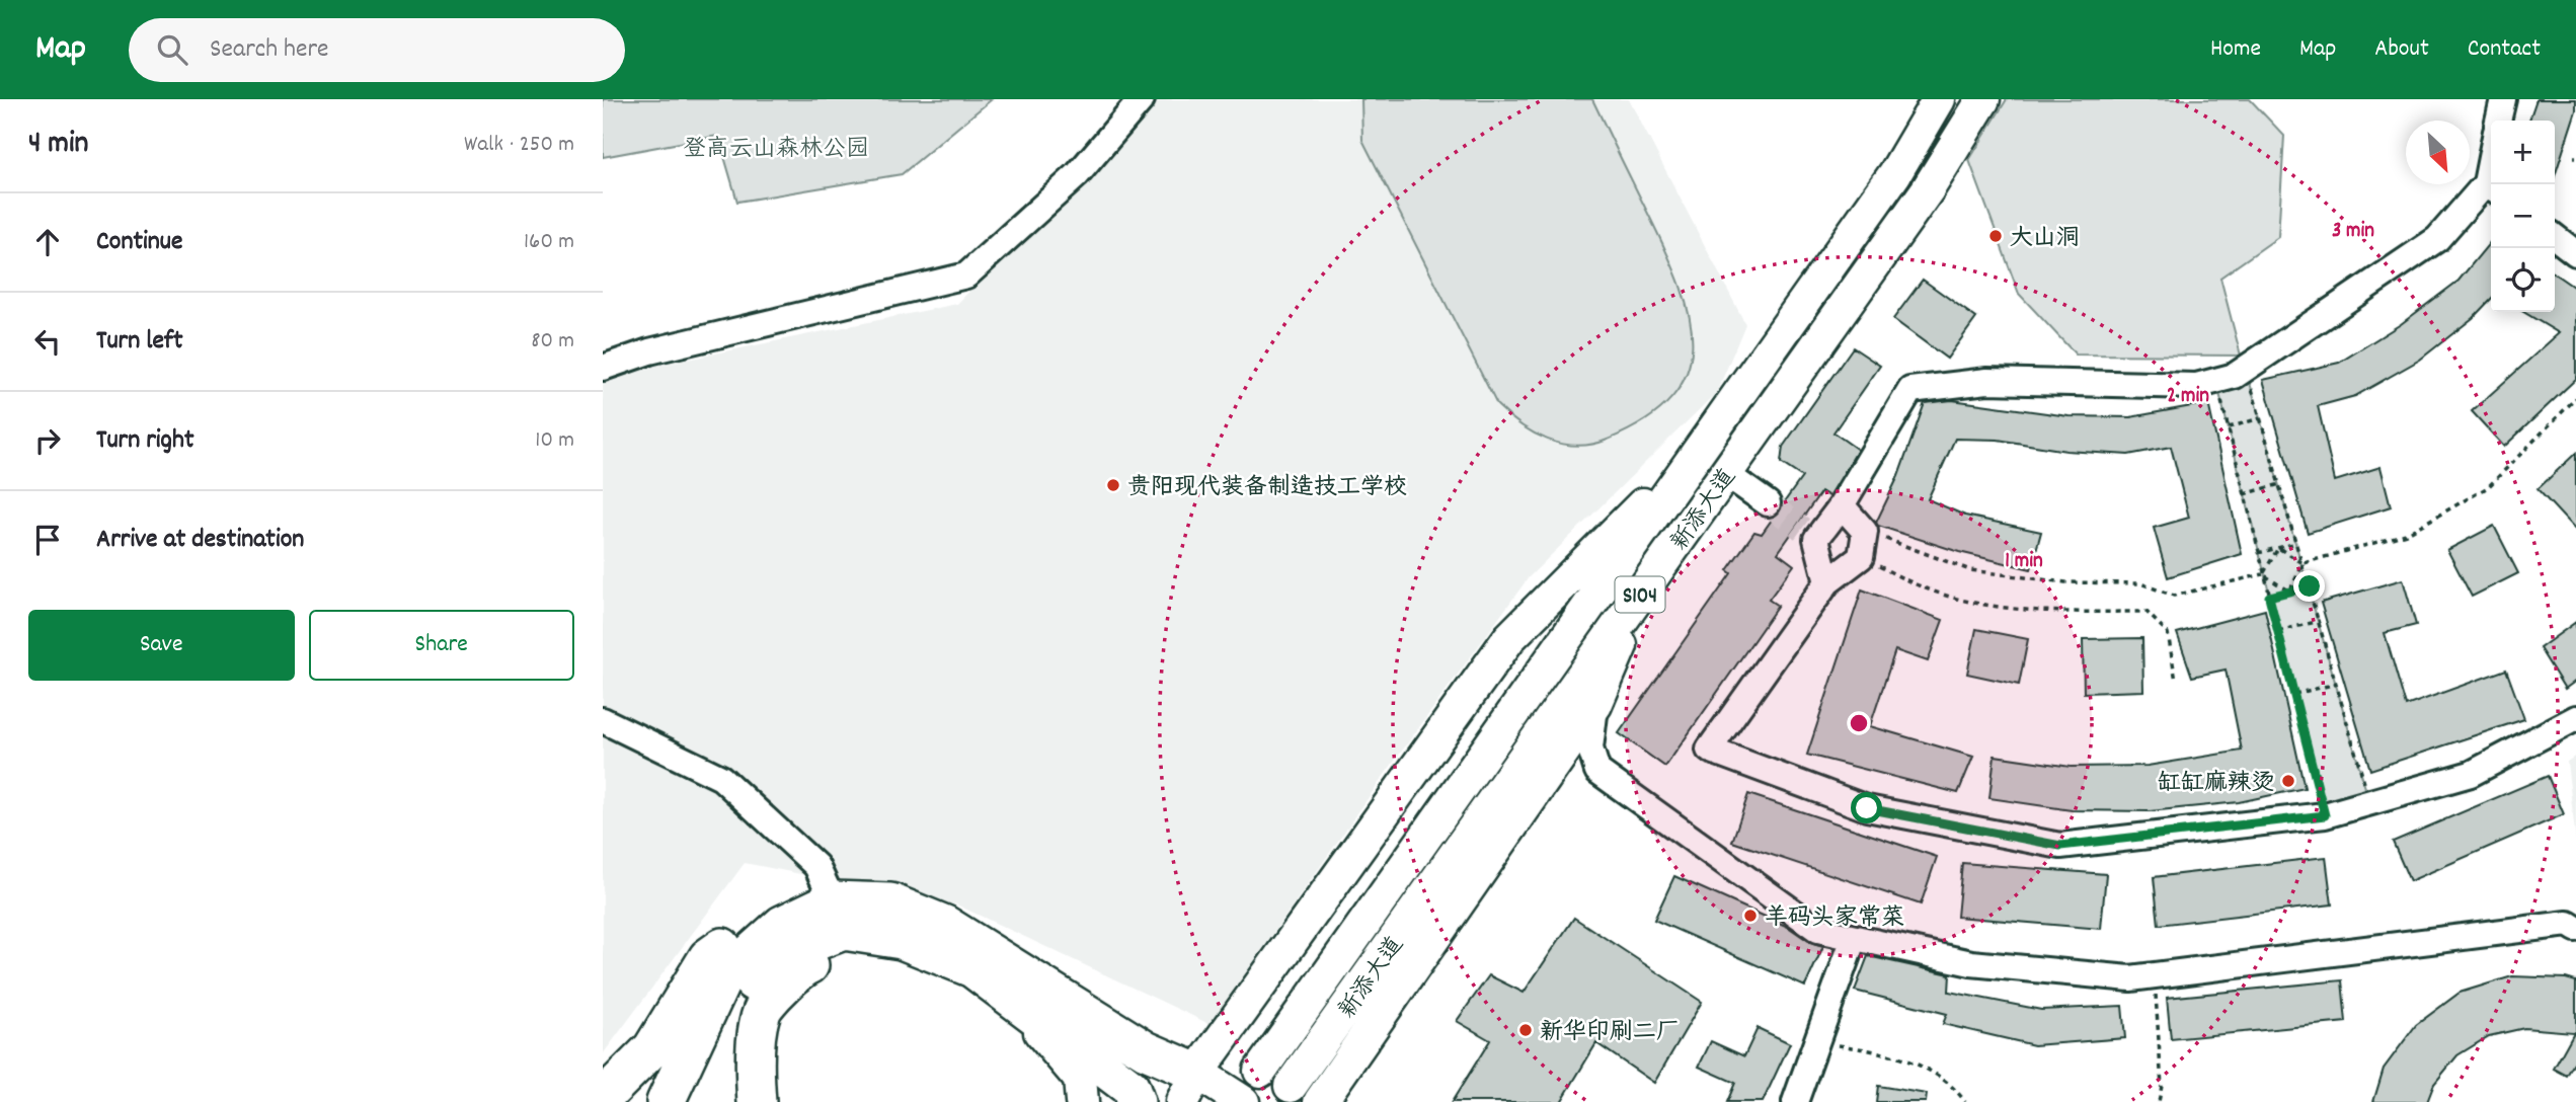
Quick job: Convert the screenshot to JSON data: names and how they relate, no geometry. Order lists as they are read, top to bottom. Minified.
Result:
{"streets":{"main road":["新添大道","S104"]},"parks":["登高云山森林公园"],"places":["大山洞","贵阳现代装备制造技工学校","缸缸麻辣烫","羊码头家常菜","新华印刷二厂"],"north":"bottom right","page":{"header":"Map","search":"Search here","nav":["Home","Map","About","Contact"],"heading":["4 min","Walk · 250 m"],"map_buttons":["+","−"],"list":[["Continue","160 m"],["Turn left","80 m"],["Turn right","10 m"],"Arrive at destination"],"buttons":["Save","Share"]},"rings":["3 min","2 min","1 min"]}
